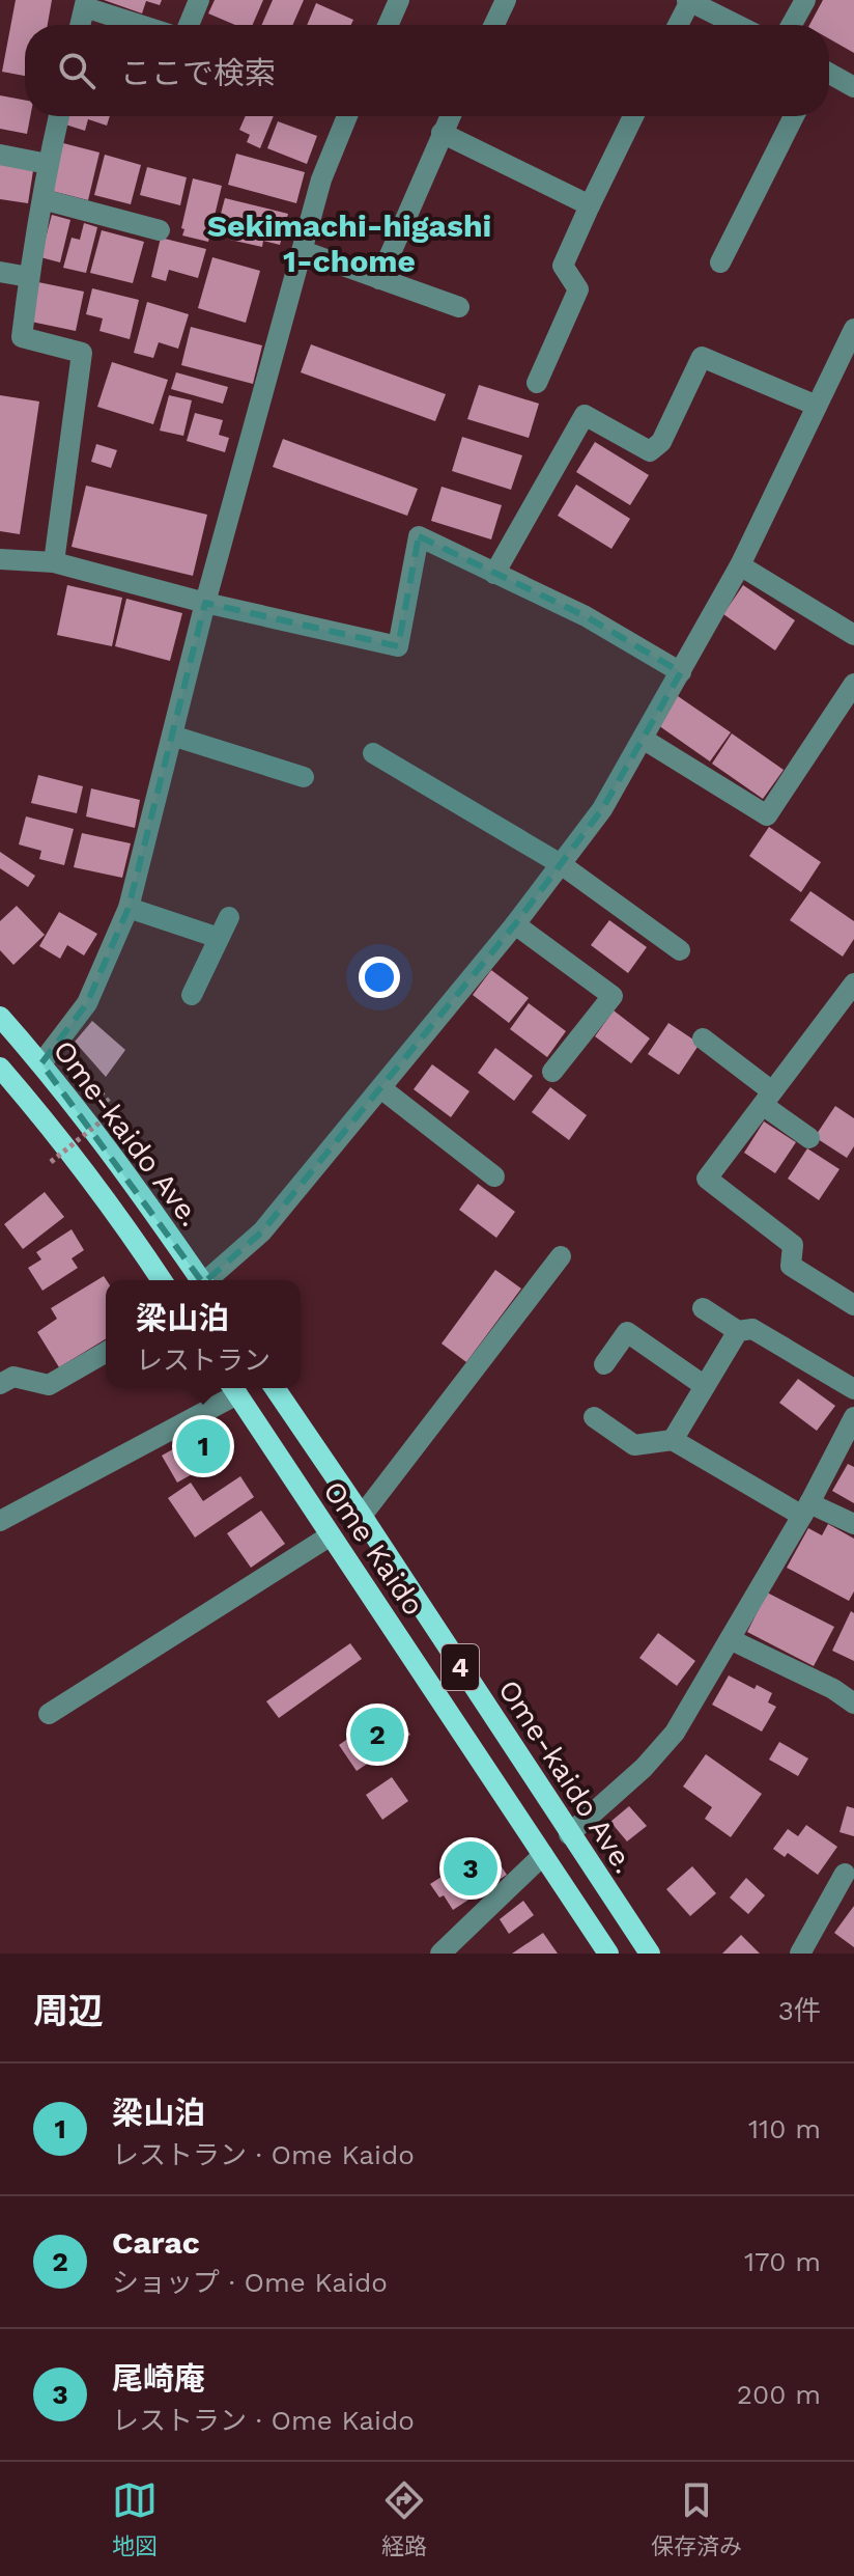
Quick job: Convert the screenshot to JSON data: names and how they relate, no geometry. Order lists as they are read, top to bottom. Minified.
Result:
{"streets":{"main road":["Ome-kaido Ave.","Ome Kaido","4"]},"districts":["Sekimachi-higashi 1-chome"],"page":{"search":"ここで検索","popup":["梁山泊","レストラン"],"pins":["1","2","3"],"heading":["周辺","3件"],"list":[{"mark":"1","name":"梁山泊","note":"レストラン · Ome Kaido","value":"110 m"},{"mark":"2","name":"Carac","note":"ショップ · Ome Kaido","value":"170 m"},{"mark":"3","name":"尾崎庵","note":"レストラン · Ome Kaido","value":"200 m"}],"nav":["地図","経路","保存済み"]}}
